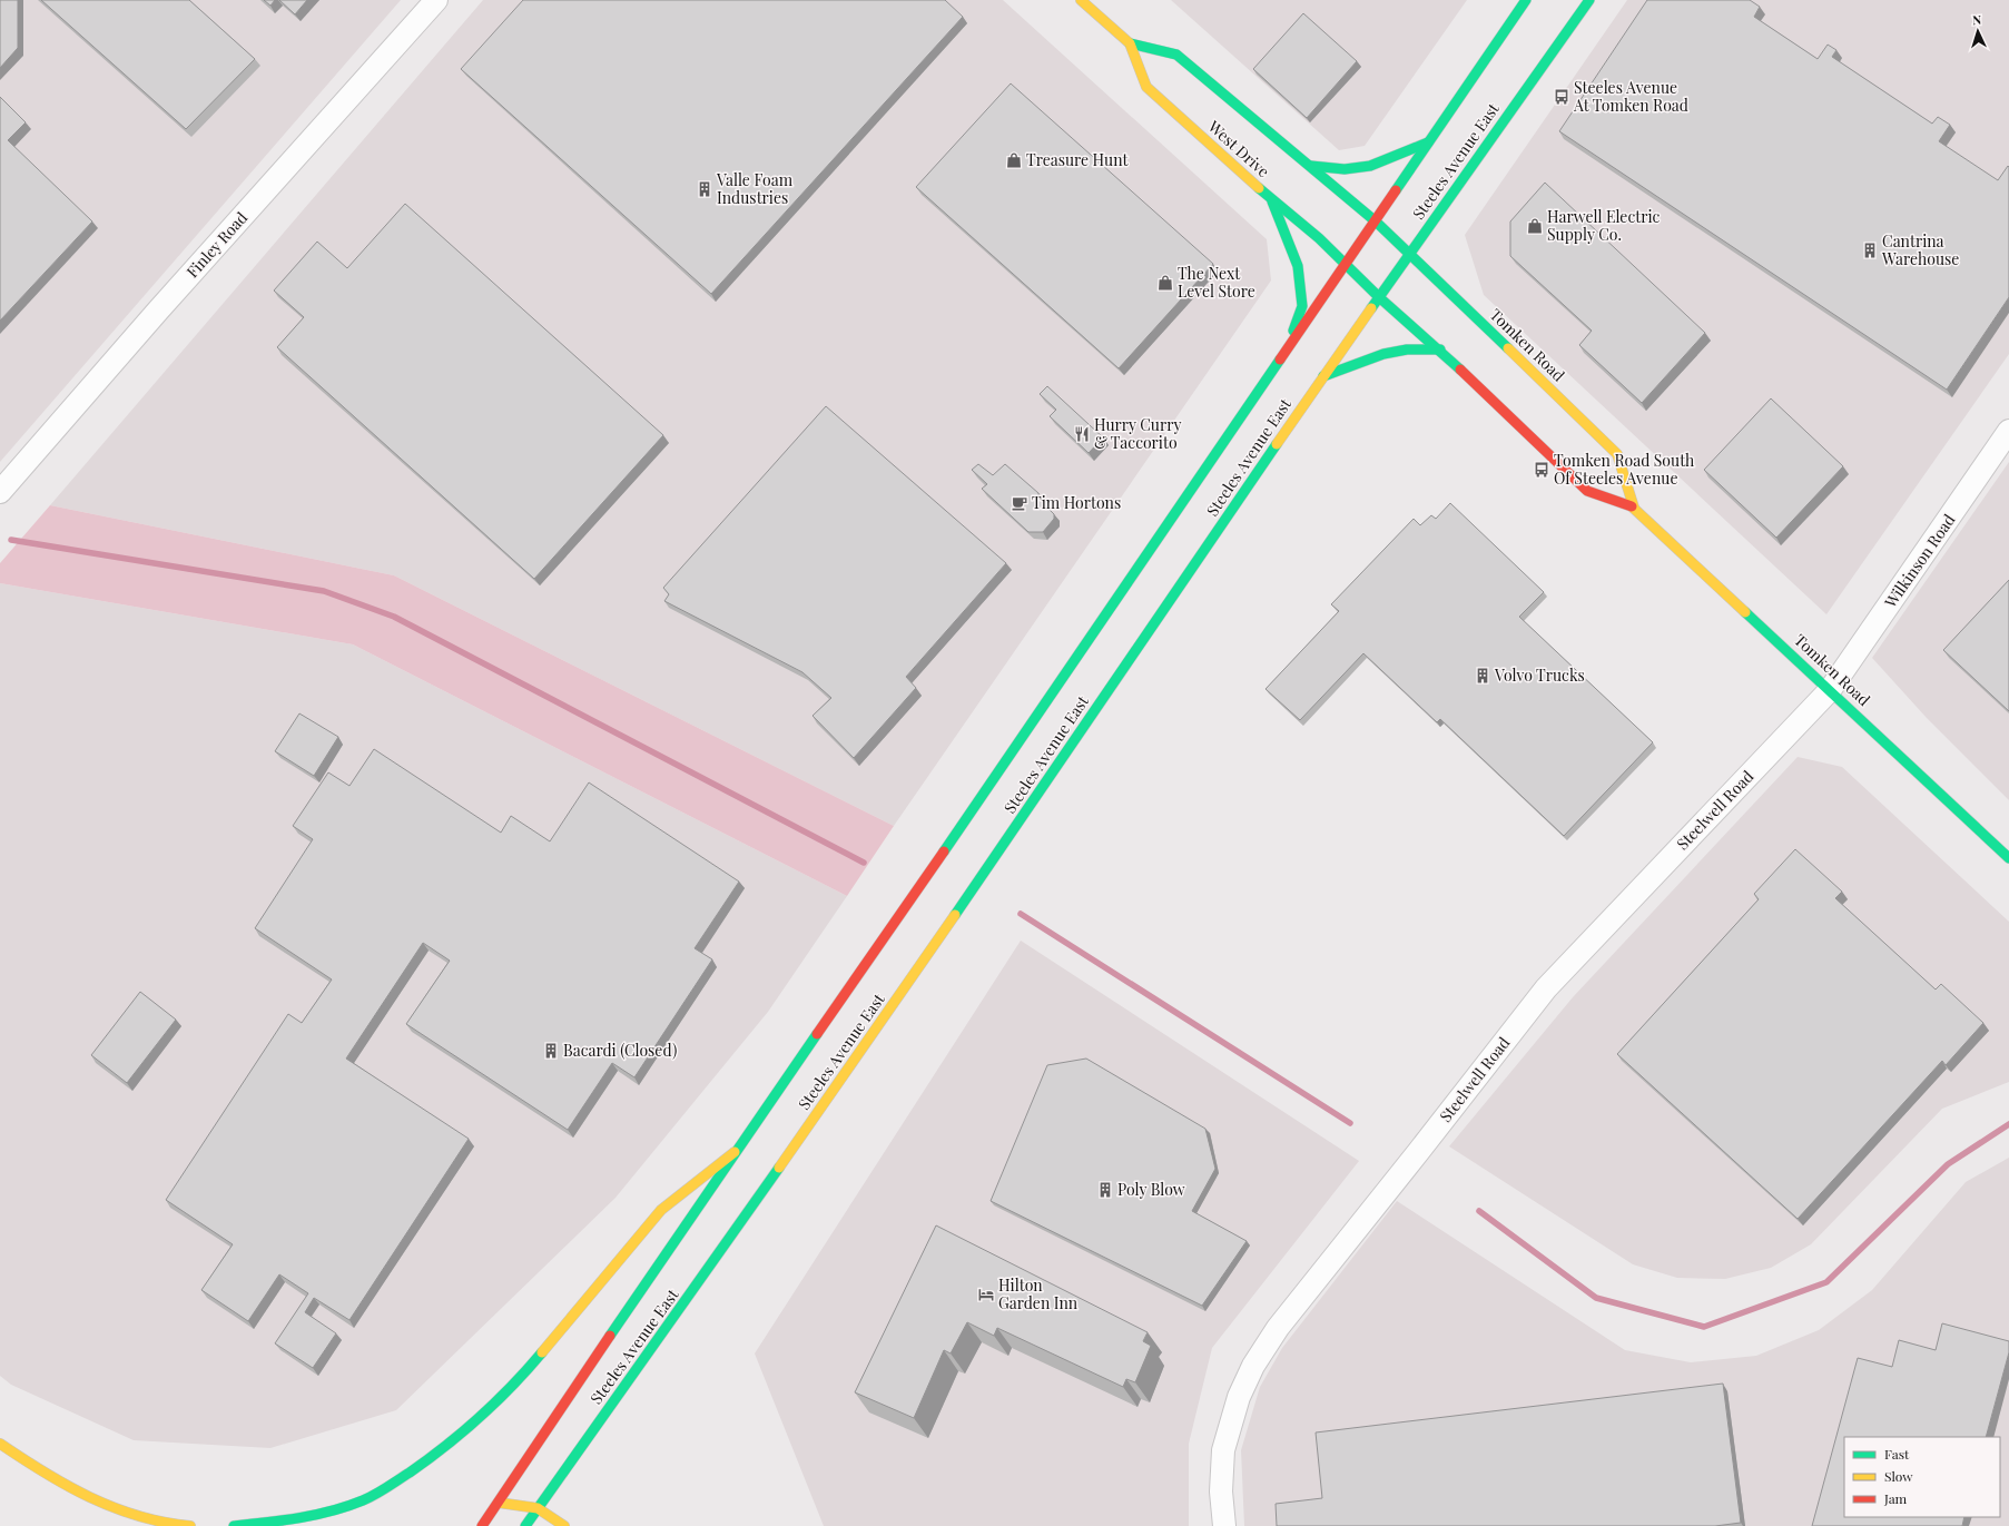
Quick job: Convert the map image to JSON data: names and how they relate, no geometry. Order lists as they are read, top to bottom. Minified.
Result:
{"streets":{"main road":["West Drive","Steeles Avenue East","Tomken Road"],"street":["Finley Road","Wilkinson Road","Steelwell Road"]},"crossings":[["West Drive","Steeles Avenue East"],["West Drive","Tomken Road"],["Steeles Avenue East","Tomken Road"],["Tomken Road","Wilkinson Road"],["Tomken Road","Steelwell Road"],["Wilkinson Road","Steelwell Road"]],"places":{"bus stop":["Steeles Avenue At Tomken Road","Tomken Road South Of Steeles Avenue"],"shop":["Treasure Hunt","Harwell Electric Supply Co.","The Next Level Store"],"building":["Valle Foam Industries","Cantrina Warehouse","Volvo Trucks","Bacardi (Closed)","Poly Blow"],"restaurant":["Hurry Curry & Taccorito"],"cafe":["Tim Hortons"],"hotel":["Hilton Garden Inn"]},"legend":["Fast","Slow","Jam"],"north":"top"}
